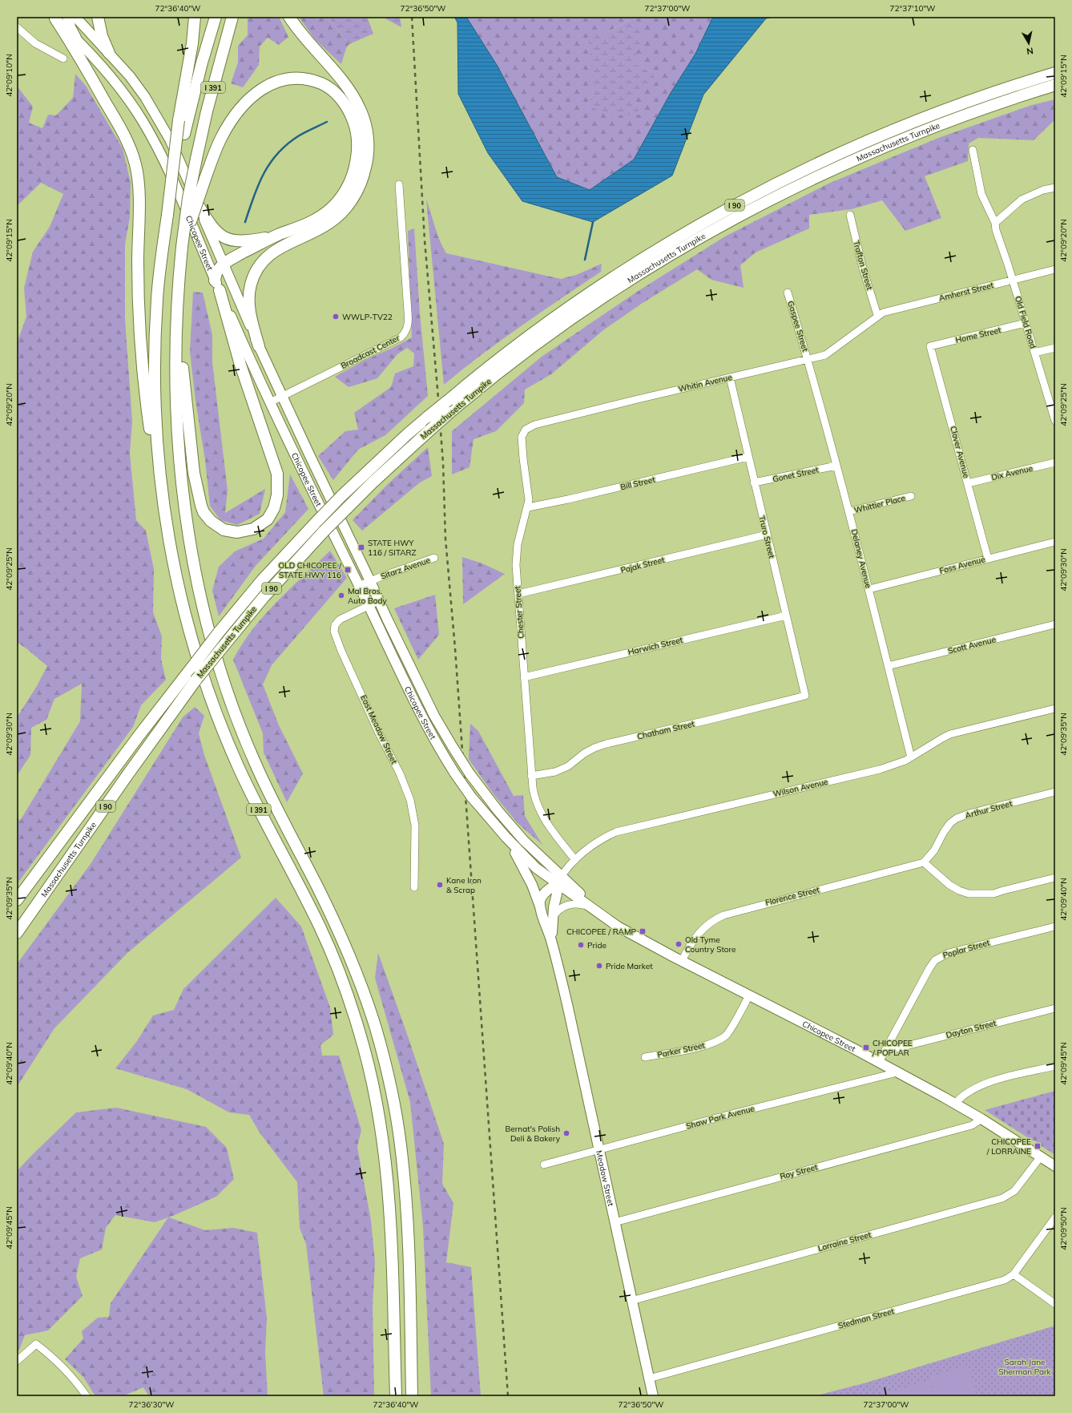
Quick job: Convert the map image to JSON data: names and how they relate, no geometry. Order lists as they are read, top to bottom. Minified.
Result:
{"streets":{"highway":["I 391","Massachusetts Turnpike","I 90"],"main road":["Chicopee Street","Meadow Street"],"street":["Trafton Street","Amherst Street","Old Field Road","Gaspee Street","Home Street","Broadcast Center","Whitin Avenue","Clover Avenue","Dix Avenue","Gonet Street","Bill Street","Whittier Place","Truro Street","Delaney Avenue","Pajak Street","Foss Avenue","Sitarz Avenue","Chester Street","Scott Avenue","Harwich Street","East Meadow Street","Chatham Street","Wilson Avenue","Arthur Street","Florence Street","Poplar Street","Dayton Street","Parker Street","Shaw Park Avenue","Roy Street","Lorraine Street","Stedman Street"]},"crossings":[["Chicopee Street","Broadcast Center"],["Chicopee Street","Sitarz Avenue"],["Chicopee Street","East Meadow Street"],["Chicopee Street","Wilson Avenue"],["Chicopee Street","Florence Street"],["Chicopee Street","Poplar Street"],["Chicopee Street","Parker Street"],["Chicopee Street","Shaw Park Avenue"],["Chicopee Street","Roy Street"],["Chicopee Street","Meadow Street"],["Chicopee Street","Lorraine Street"],["Trafton Street","Amherst Street"],["Trafton Street","Whitin Avenue"],["Amherst Street","Old Field Road"],["Amherst Street","Whitin Avenue"],["Old Field Road","Home Street"],["Gaspee Street","Whitin Avenue"],["Gaspee Street","Delaney Avenue"],["Home Street","Clover Avenue"],["Whitin Avenue","Truro Street"],["Whitin Avenue","Delaney Avenue"],["Whitin Avenue","Chester Street"],["Clover Avenue","Dix Avenue"],["Clover Avenue","Foss Avenue"],["Gonet Street","Truro Street"],["Gonet Street","Delaney Avenue"],["Bill Street","Truro Street"],["Bill Street","Chester Street"],["Whittier Place","Delaney Avenue"],["Truro Street","Pajak Street"],["Truro Street","Harwich Street"],["Truro Street","Chatham Street"],["Delaney Avenue","Foss Avenue"],["Delaney Avenue","Scott Avenue"],["Delaney Avenue","Wilson Avenue"],["Pajak Street","Chester Street"],["Chester Street","Harwich Street"],["Chester Street","Chatham Street"],["Chester Street","Wilson Avenue"],["Wilson Avenue","Meadow Street"],["Arthur Street","Florence Street"],["Poplar Street","Dayton Street"],["Shaw Park Avenue","Meadow Street"],["Roy Street","Meadow Street"],["Meadow Street","Lorraine Street"],["Meadow Street","Stedman Street"]],"parks":["Sarah Jane Sherman Park"],"places":{"other":["WWLP-TV22","Mal Bros. Auto Body","Kane Iron & Scrap","Old Tyme Country Store","Pride","Pride Market","Bernat's Polish Deli & Bakery"],"transit":["STATE HWY 116 / SITARZ","OLD CHICOPEE / STATE HWY 116","CHICOPEE / RAMP","CHICOPEE / POPLAR","CHICOPEE / LORRAINE"]},"north":"bottom","coordinates":["72°36'40\"W","72°36'50\"W","72°37'00\"W","72°37'10\"W","42°09'10\"N","42°09'15\"N","42°09'20\"N","42°09'25\"N","42°09'30\"N","42°09'35\"N","42°09'40\"N","42°09'45\"N","42°09'50\"N","72°36'30\"W"]}
